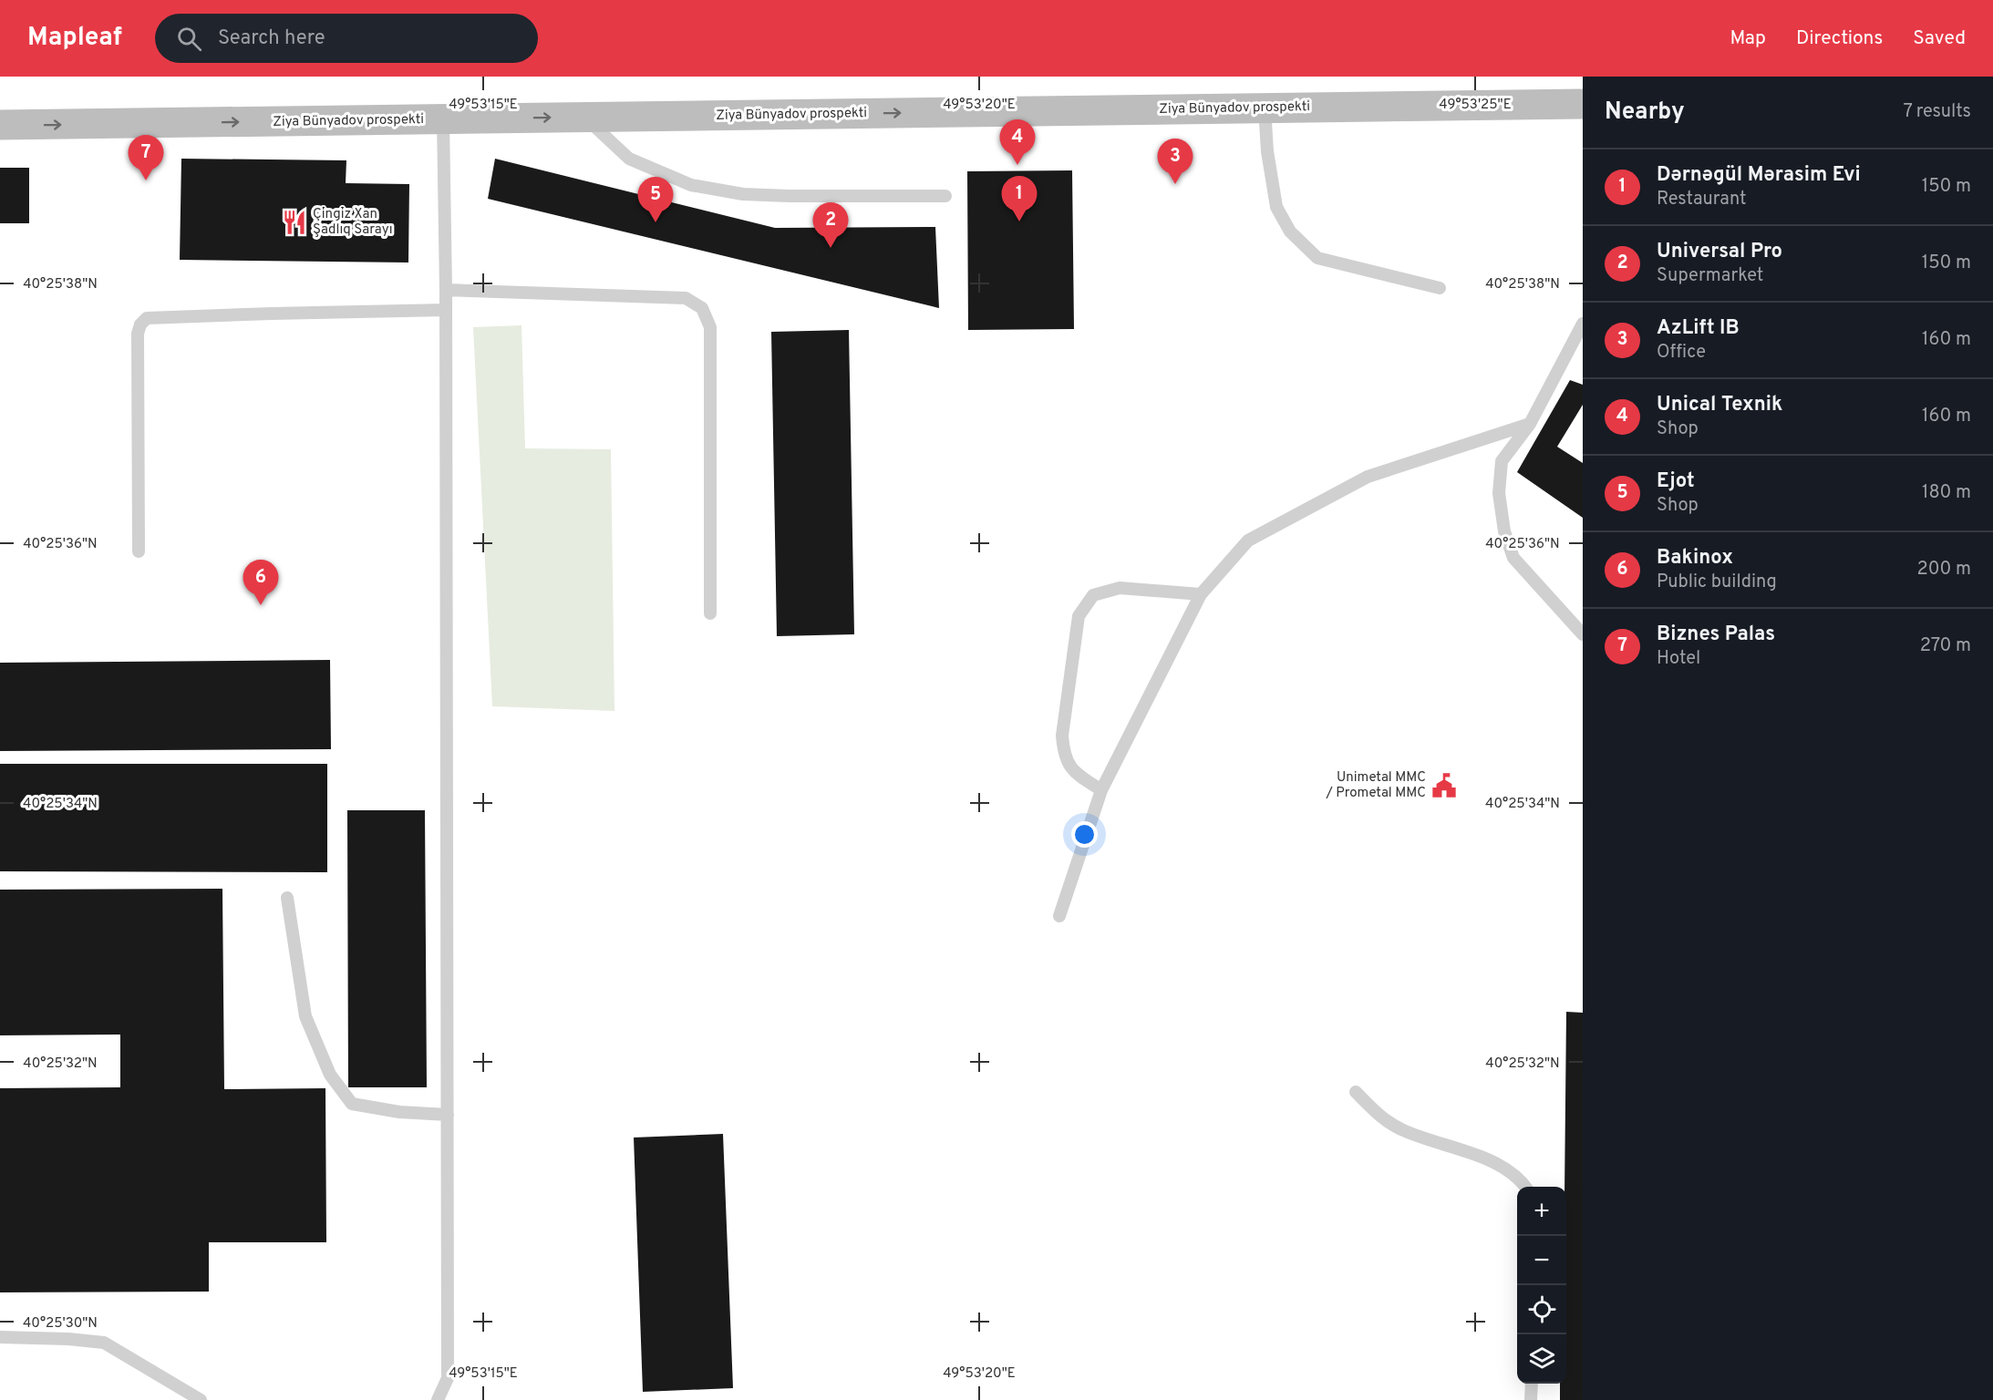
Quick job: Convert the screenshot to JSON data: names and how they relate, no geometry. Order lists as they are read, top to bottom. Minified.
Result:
{"streets":{"main road":["Ziya Bünyadov prospekti"]},"one_way":["Ziya Bünyadov prospekti"],"places":{"restaurant":["Çingiz Xan Şadlıq Sarayı"],"public building":["Unimetal MMC / Prometal MMC"]},"page":{"header":"Mapleaf","search":"Search here","nav":["Map","Directions","Saved"],"heading":["Nearby","7 results"],"pins":["4","7","3","1","5","2","6"],"list":[{"mark":"1","name":"Dərnəgül Mərasim Evi","note":"Restaurant","value":"150 m"},{"mark":"2","name":"Universal Pro","note":"Supermarket","value":"150 m"},{"mark":"3","name":"AzLift IB","note":"Office","value":"160 m"},{"mark":"4","name":"Unical Texnik","note":"Shop","value":"160 m"},{"mark":"5","name":"Ejot","note":"Shop","value":"180 m"},{"mark":"6","name":"Bakinox","note":"Public building","value":"200 m"},{"mark":"7","name":"Biznes Palas","note":"Hotel","value":"270 m"}],"map_buttons":["+","−"]},"coordinates":["49°53'15\"E","49°53'20\"E","49°53'25\"E","40°25'38\"N","40°25'36\"N","40°25'34\"N","40°25'32\"N","40°25'30\"N"]}
